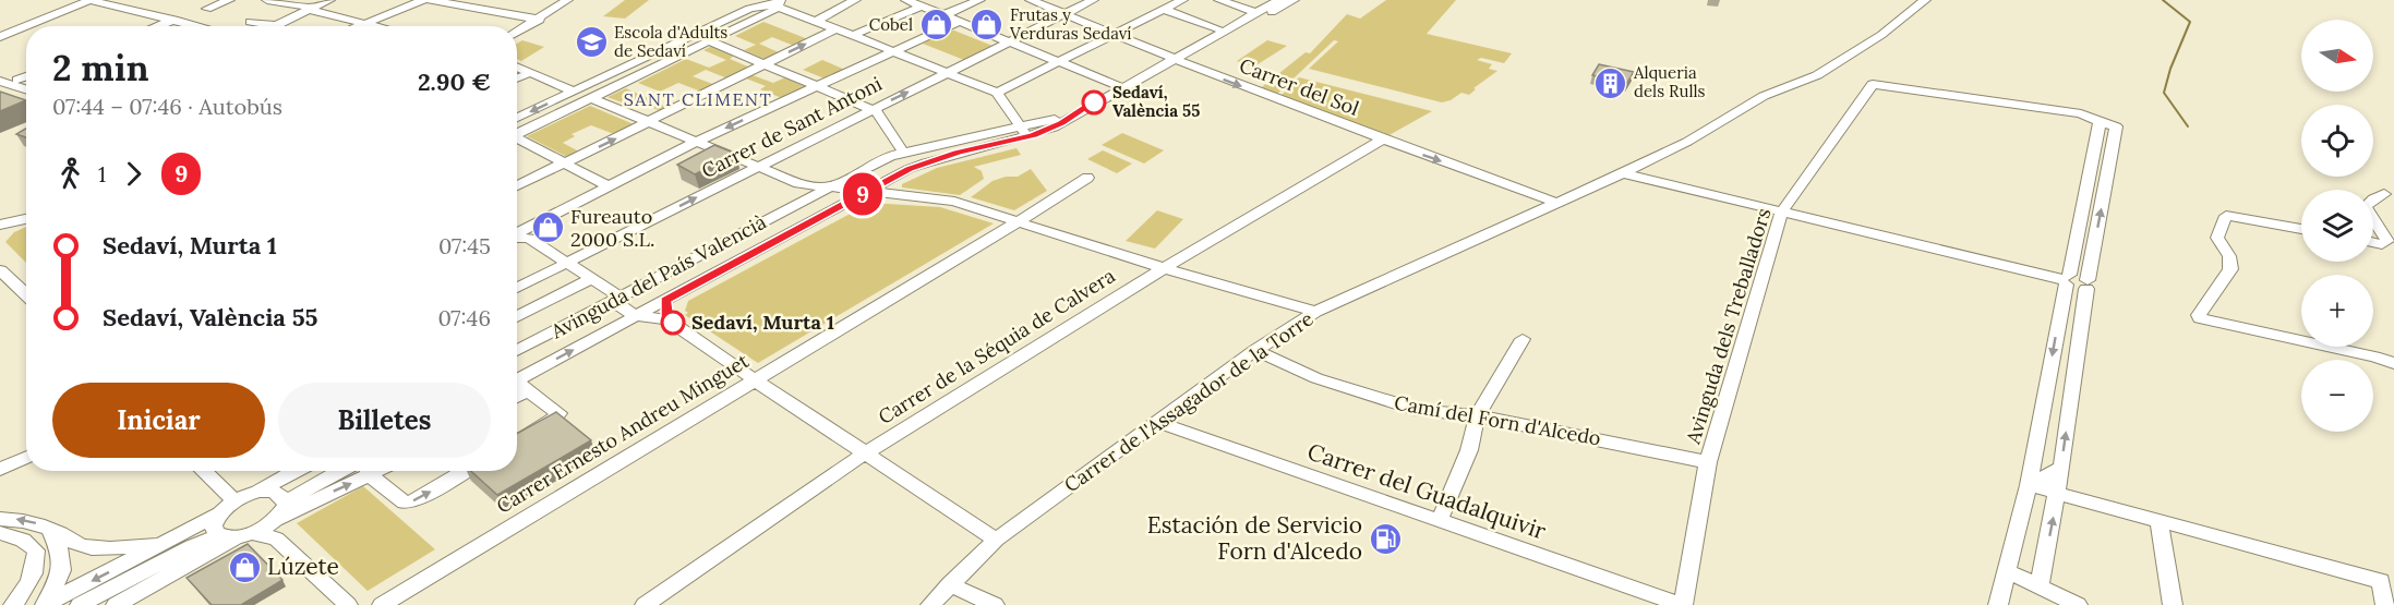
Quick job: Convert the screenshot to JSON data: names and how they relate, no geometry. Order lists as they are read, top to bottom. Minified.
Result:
{"streets":{"street":["Carrer del Sol","Carrer de Sant Antoni","Avinguda del País Valencià","Avinguda dels Treballadors","Carrer de la Séquia de Calvera","Carrer de l'Assagador de la Torre","Camí del Forn d'Alcedo","Carrer Ernesto Andreu Minguet","Carrer del Guadalquivir"]},"crossings":[["Carrer del Sol","Carrer de Sant Antoni"],["Carrer del Sol","Avinguda del País Valencià"],["Carrer del Sol","Carrer de la Séquia de Calvera"],["Carrer del Sol","Carrer de l'Assagador de la Torre"],["Avinguda dels Treballadors","Camí del Forn d'Alcedo"],["Avinguda dels Treballadors","Carrer del Guadalquivir"],["Carrer de l'Assagador de la Torre","Camí del Forn d'Alcedo"],["Carrer de l'Assagador de la Torre","Carrer del Guadalquivir"]],"one_way":["Carrer del Sol"],"districts":["SANT CLIMENT"],"places":{"shop":["Cobel","Frutas y Verduras Sedaví","Fureauto 2000 S.L.","Lúzete"],"school or university":["Escola d'Adults de Sedaví"],"building":["Alqueria dels Rulls"],"other":["Sedaví, València 55","Sedaví, Murta 1"],"fuel station":["Estación de Servicio Forn d'Alcedo"]},"lines":["bus line 9"],"north":"right","page":{"on_map":"9","map_buttons":["+","−"],"heading":["2 min","07:44 – 07:46 · Autobús","2.90 €"],"legs":["1","9"],"list":[{"name":"Sedaví, Murta 1","value":"07:45"},{"name":"Sedaví, València 55","value":"07:46"}],"buttons":["Iniciar","Billetes"]}}
